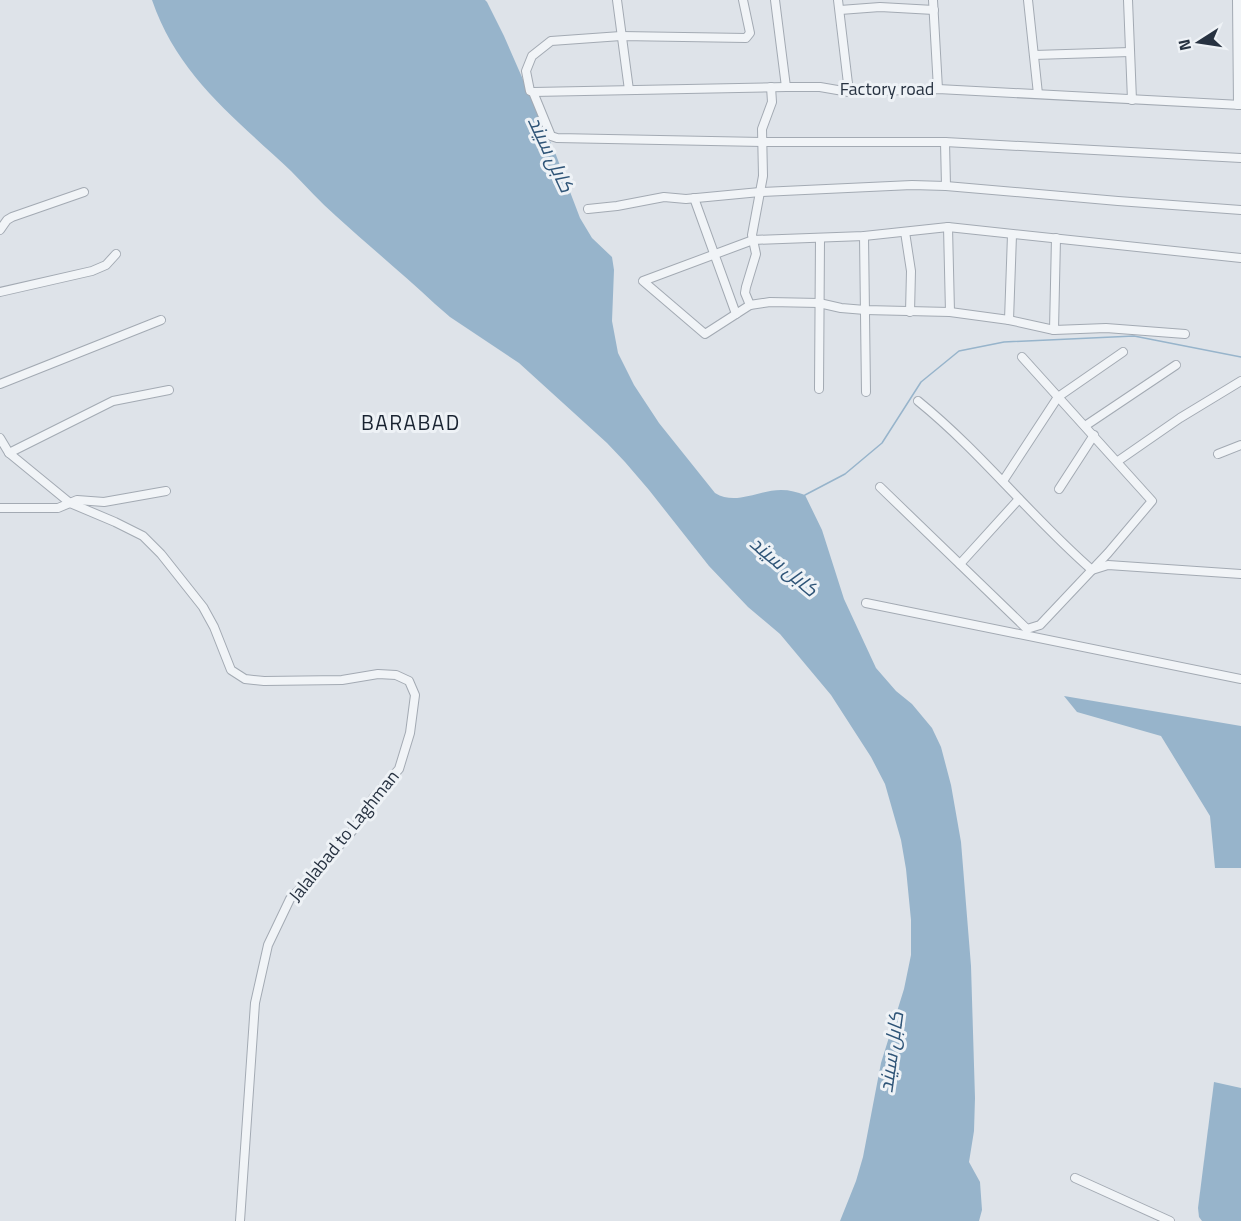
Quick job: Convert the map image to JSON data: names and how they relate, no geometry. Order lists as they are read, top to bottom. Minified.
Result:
{"streets":{"street":["Factory road","Jalalabad to Laghman"]},"districts":["BARABAD"],"water":["کابل سيند"],"north":"left"}
